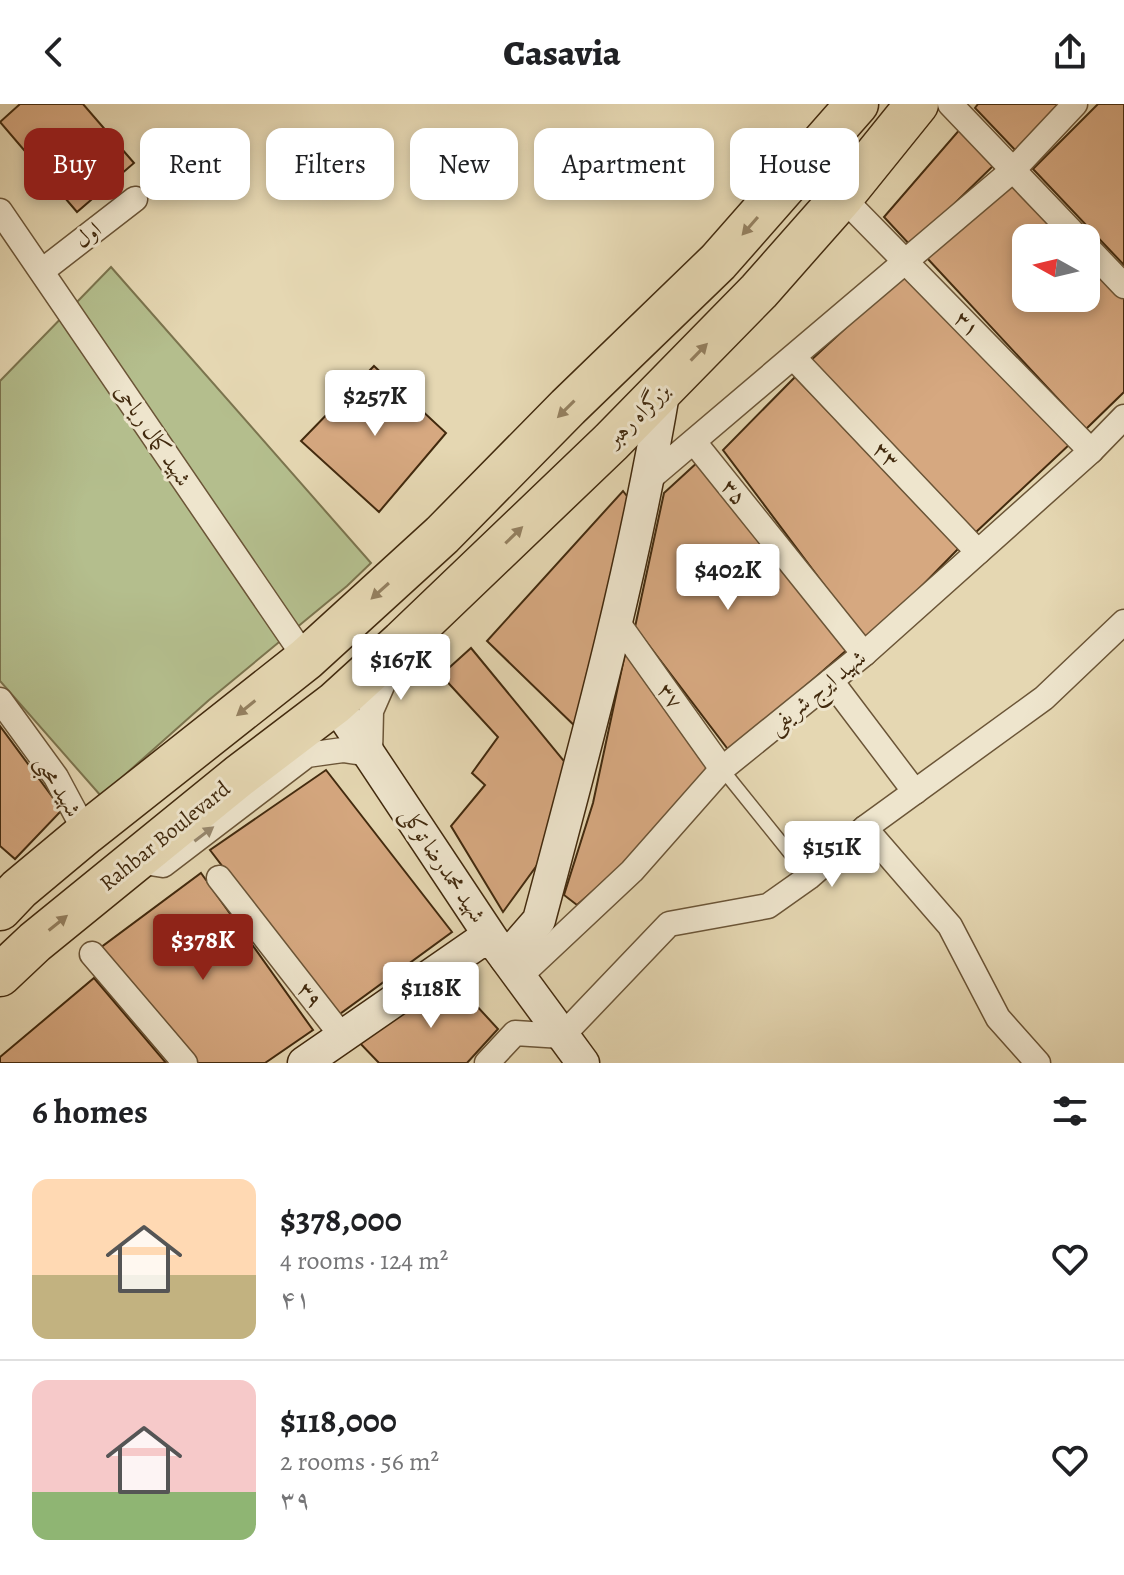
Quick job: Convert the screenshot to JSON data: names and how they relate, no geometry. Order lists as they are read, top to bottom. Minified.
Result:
{"streets":{"highway":["بزرگراه رهبر","Rahbar Boulevard"],"street":["اول","۳۱","شهید کمال ریاحی","۳۳","۳۵","شهید ایرج شریفی","۳۷","شهید محبی","شهید محمدرضا توکلی","۳۹"]},"crossings":[["اول","شهید کمال ریاحی"],["۳۱","شهید ایرج شریفی"],["بزرگراه رهبر","Rahbar Boulevard"],["بزرگراه رهبر","شهید محمدرضا توکلی"],["۳۳","شهید ایرج شریفی"],["۳۵","شهید ایرج شریفی"],["شهید ایرج شریفی","۳۷"],["شهید ایرج شریفی","شهید محمدرضا توکلی"],["Rahbar Boulevard","شهید محمدرضا توکلی"]],"north":"left","page":{"header":"Casavia","chip":["Buy","Rent","Filters","New","Apartment","House"],"price":["$257K","$402K","$167K","$151K","$378K","$118K"],"heading":"6 homes","list":[{"name":"$378,000","note":"4 rooms · 124 m² · ۴۱"},{"name":"$118,000","note":"2 rooms · 56 m² · ۳۹"}]}}
